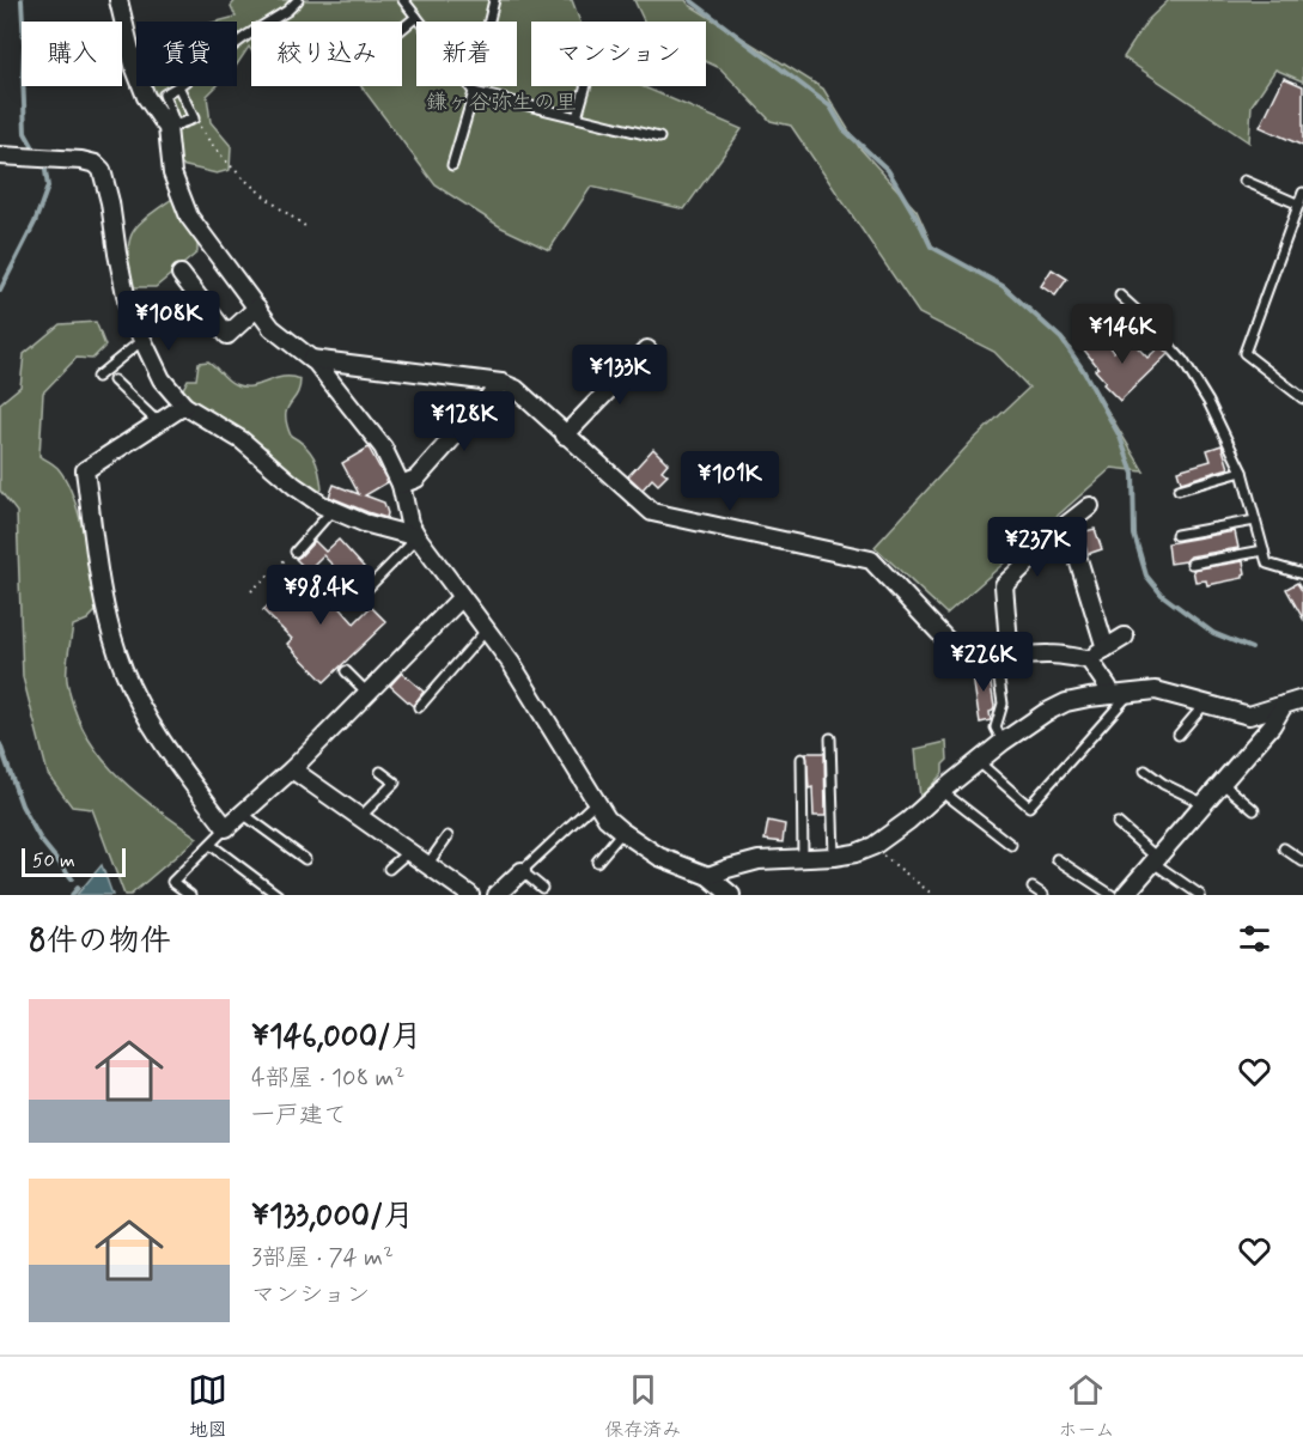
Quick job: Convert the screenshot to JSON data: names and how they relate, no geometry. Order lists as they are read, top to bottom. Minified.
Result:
{"parks":["鎌ヶ谷弥生の里"],"scale_bar":"50 m","page":{"chip":["購入","賃貸","絞り込み","新着","マンション"],"price":["¥108K","¥146K","¥133K","¥128K","¥101K","¥237K","¥98.4K","¥226K"],"scale":"50 m","heading":"8件の物件","list":[{"name":"¥146,000/月","note":"4部屋 · 108 m² · 一戸建て"},{"name":"¥133,000/月","note":"3部屋 · 74 m² · マンション"}],"tabs":["地図","保存済み","ホーム"]}}
